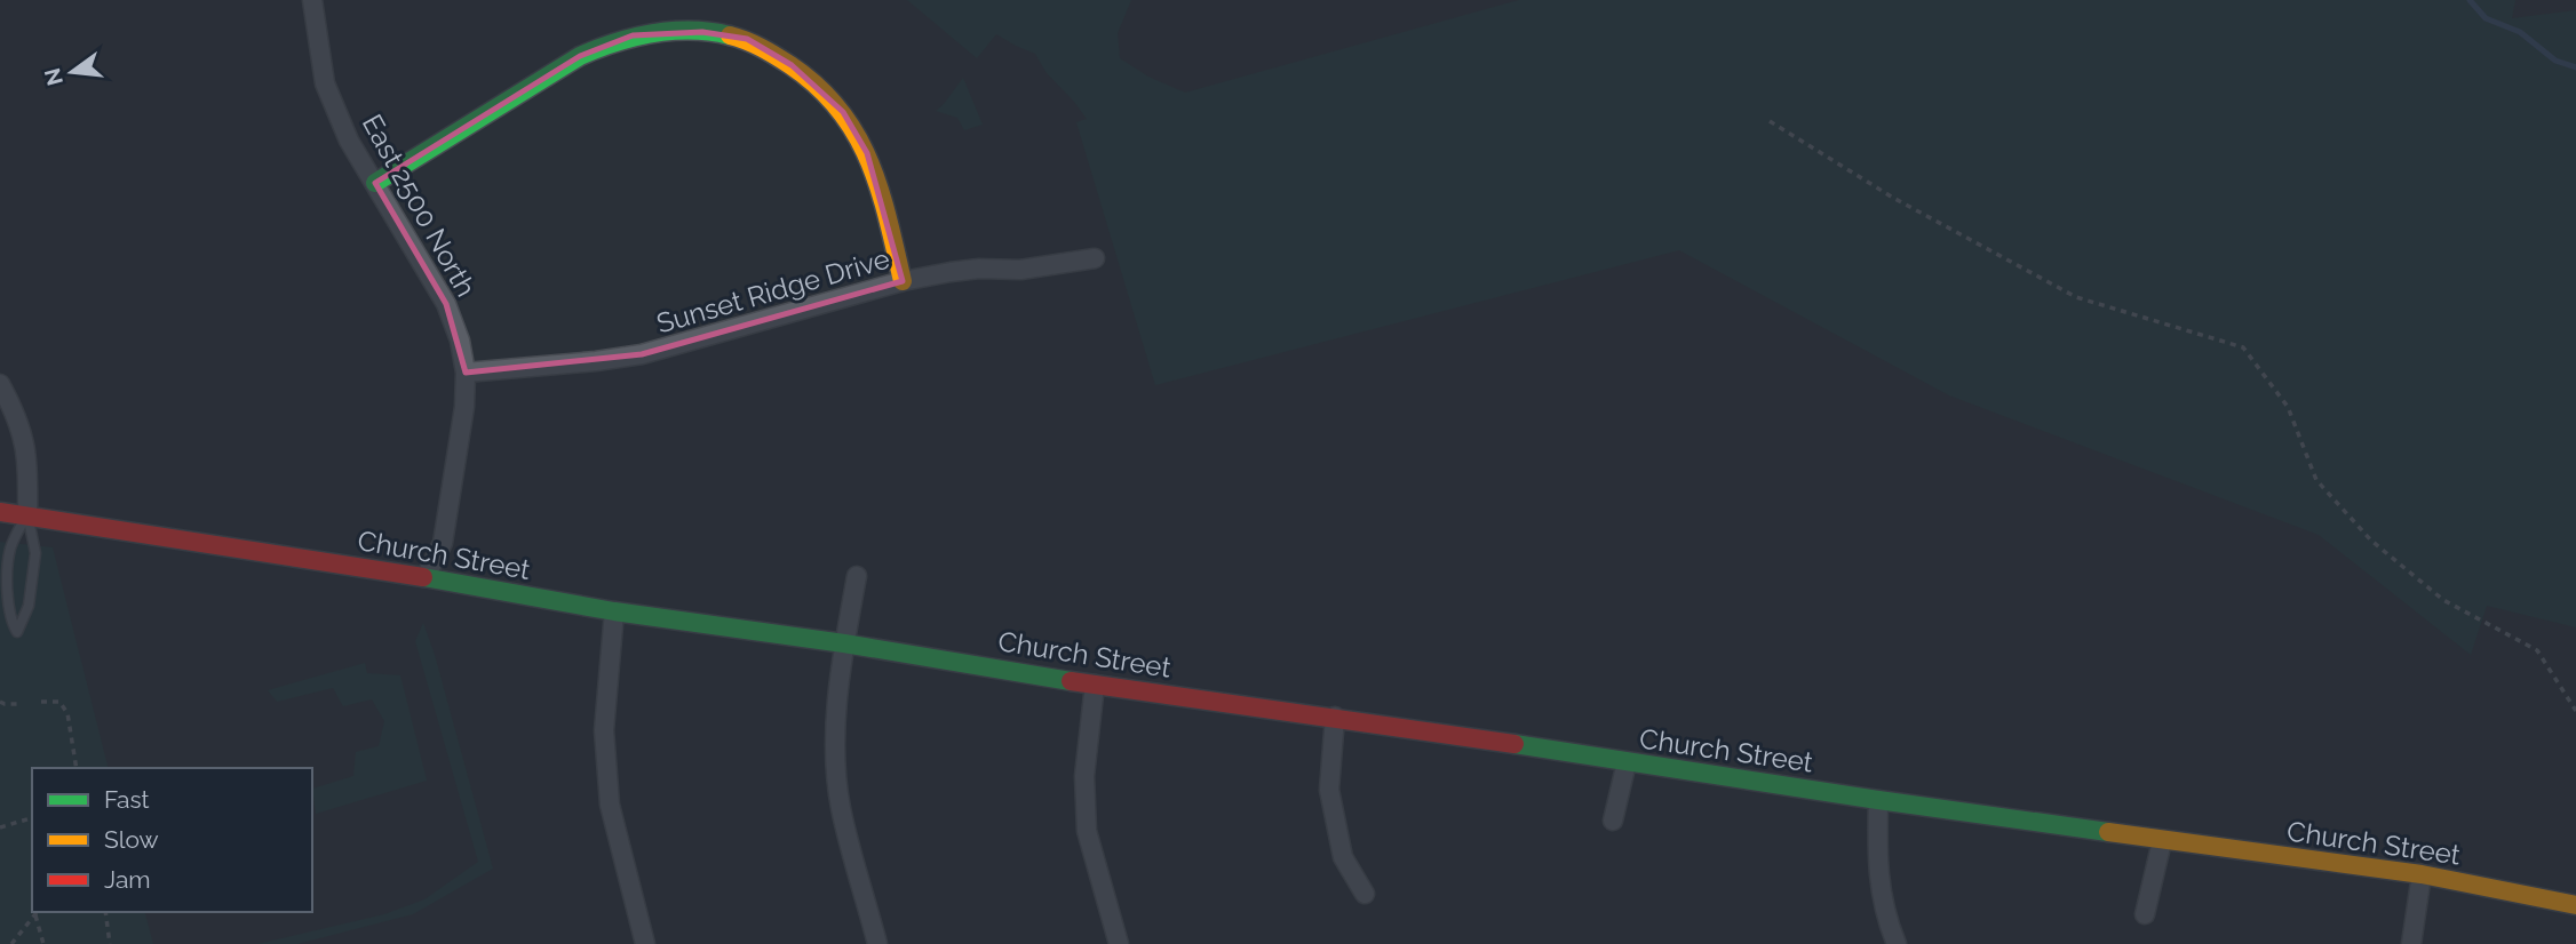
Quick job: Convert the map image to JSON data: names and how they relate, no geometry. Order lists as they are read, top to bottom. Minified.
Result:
{"streets":{"street":["East 2500 North","Sunset Ridge Drive","Church Street"]},"crossings":[["East 2500 North","Sunset Ridge Drive"],["East 2500 North","Church Street"]],"legend":["Fast","Slow","Jam"],"north":"left"}
